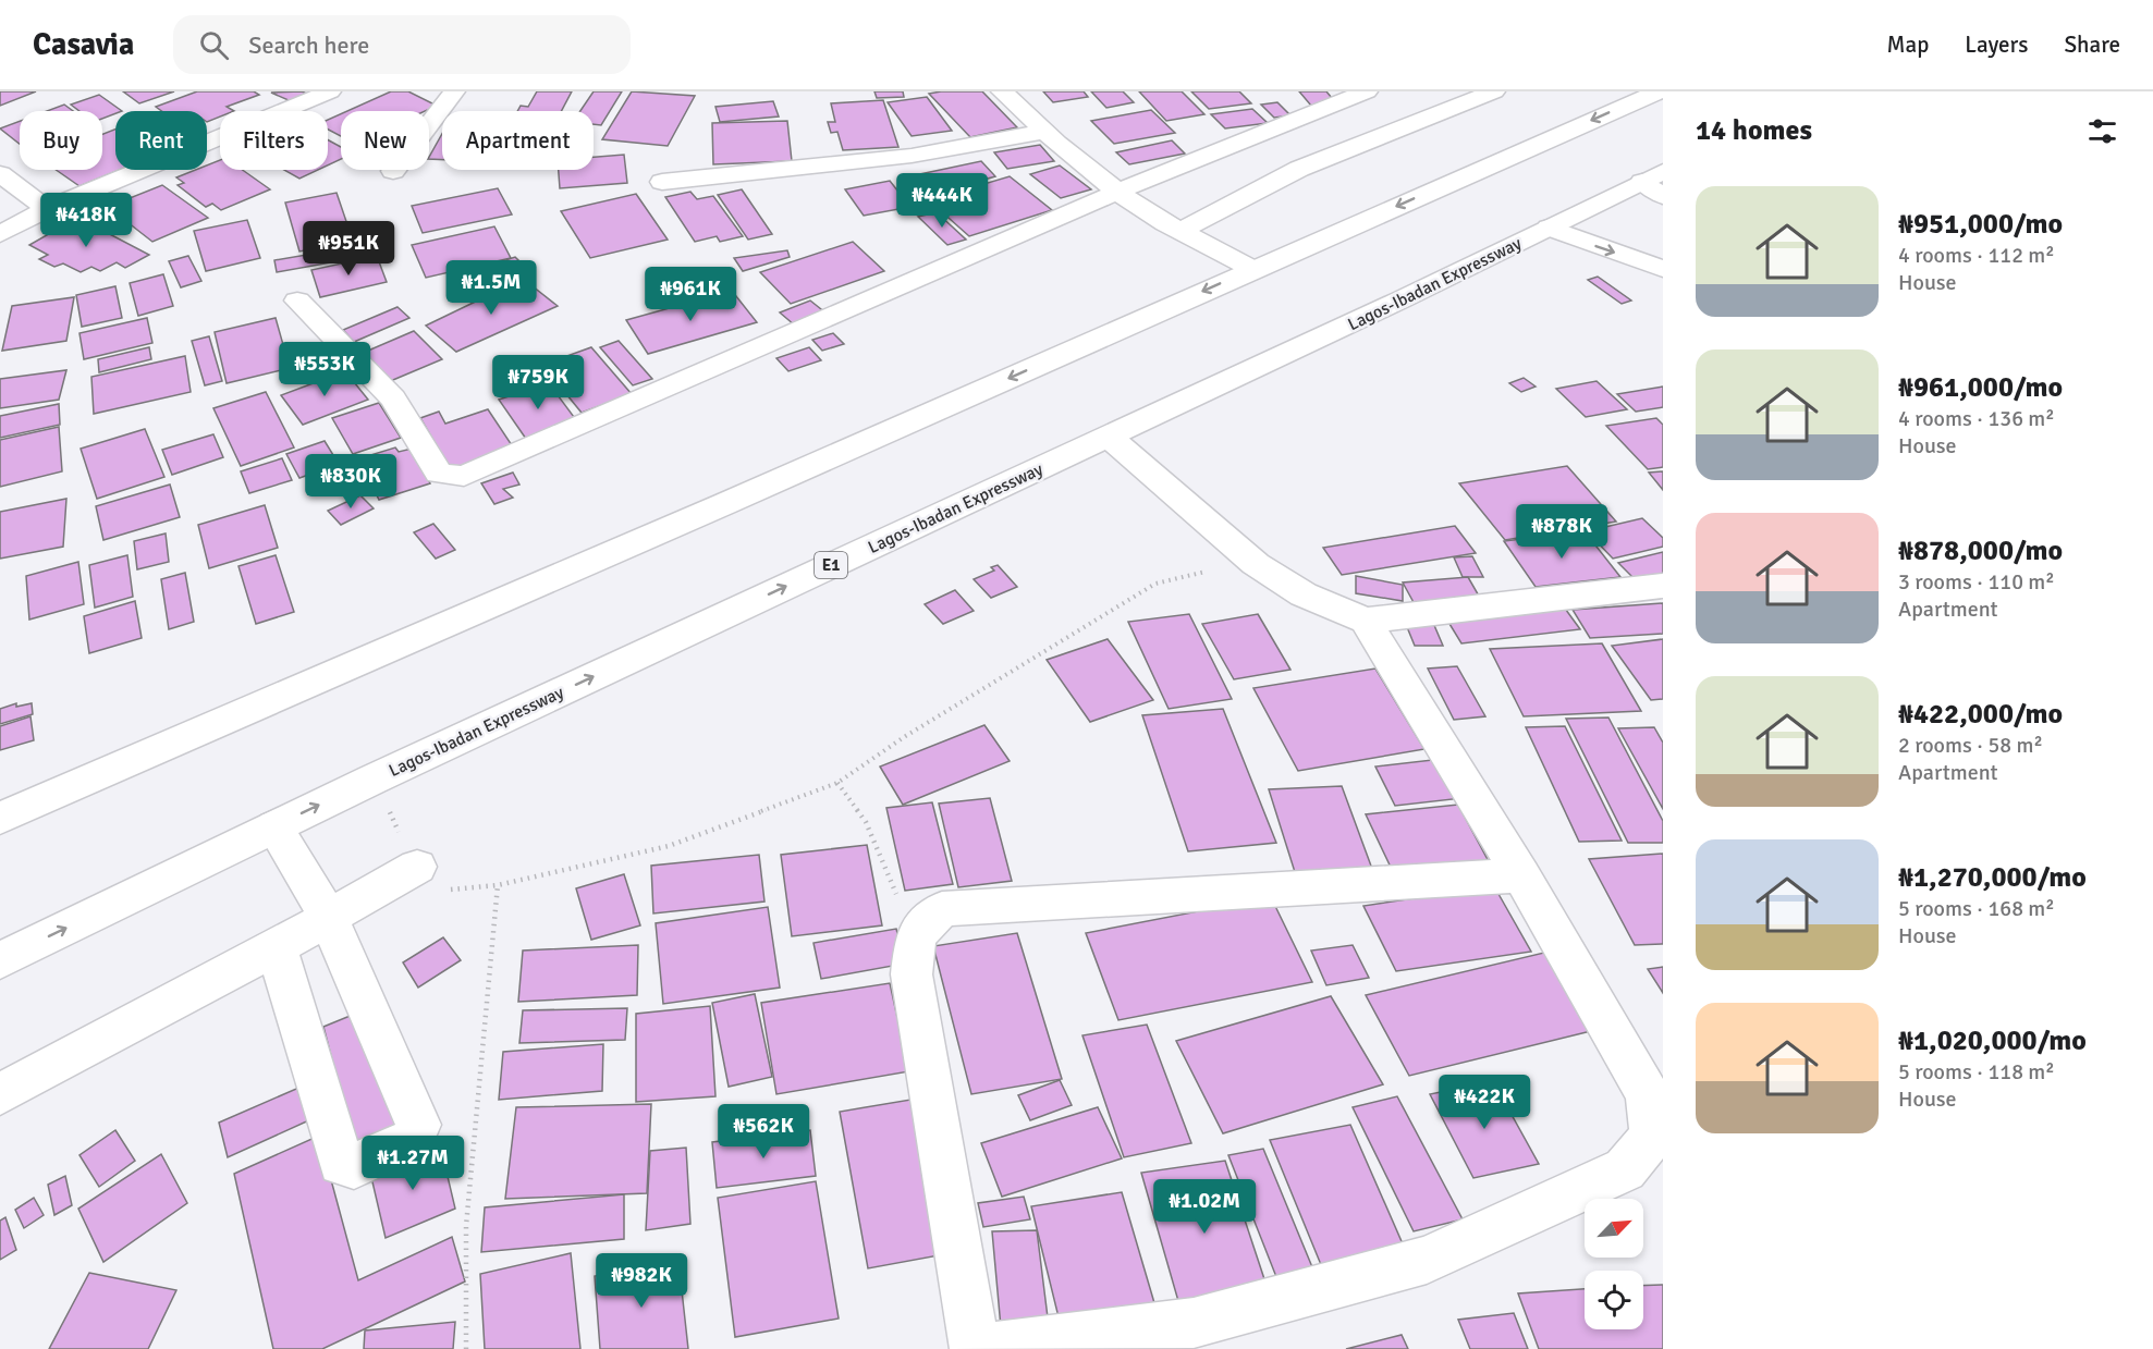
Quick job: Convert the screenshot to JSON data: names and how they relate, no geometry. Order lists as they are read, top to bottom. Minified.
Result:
{"streets":{"main road":["Lagos-Ibadan Expressway","E1"]},"north":"top right","page":{"header":"Casavia","search":"Search here","nav":["Map","Layers","Share"],"heading":"14 homes","chip":["Buy","Rent","Filters","New","Apartment"],"list":[{"name":"₦951,000/mo","note":"4 rooms · 112 m² · House"},{"name":"₦961,000/mo","note":"4 rooms · 136 m² · House"},{"name":"₦878,000/mo","note":"3 rooms · 110 m² · Apartment"},{"name":"₦422,000/mo","note":"2 rooms · 58 m² · Apartment"},{"name":"₦1,270,000/mo","note":"5 rooms · 168 m² · House"},{"name":"₦1,020,000/mo","note":"5 rooms · 118 m² · House"}],"price":["₦444K","₦418K","₦951K","₦1.5M","₦961K","₦553K","₦759K","₦830K","₦878K","₦422K","₦562K","₦1.27M","₦1.02M","₦982K"]}}
